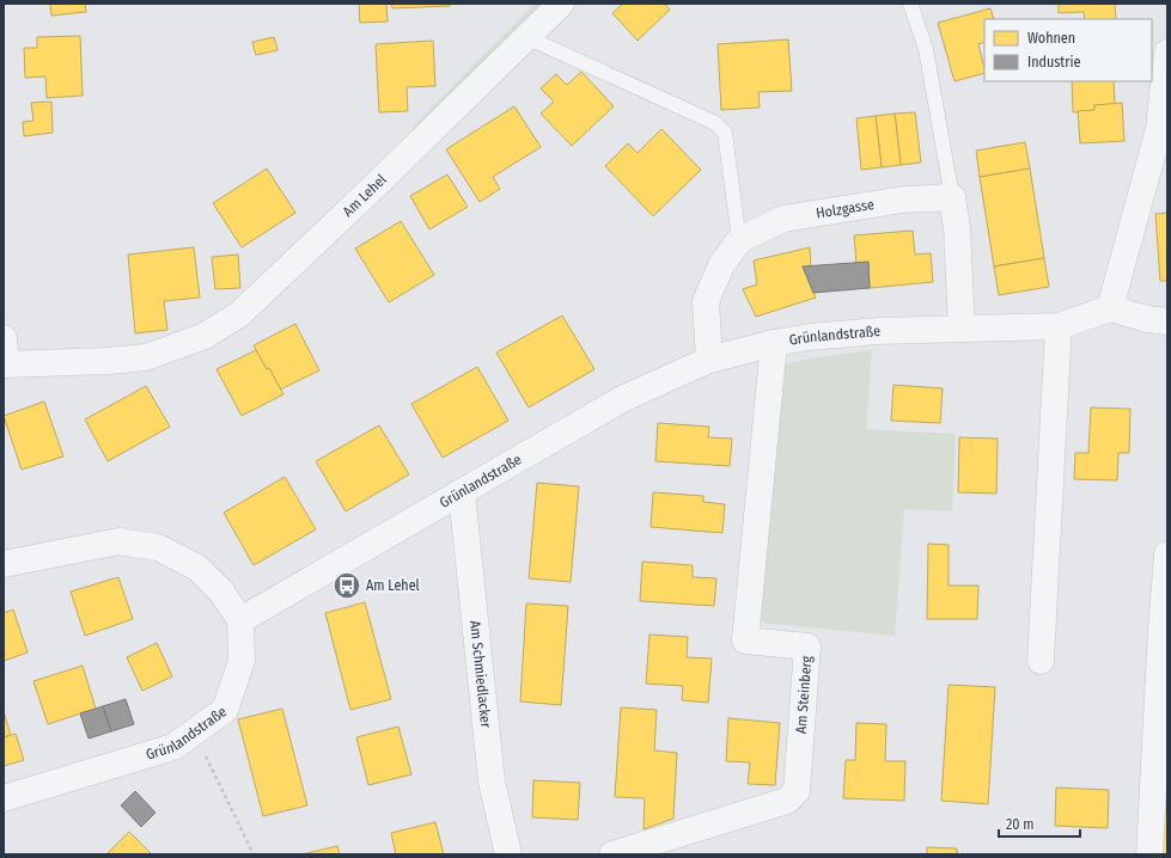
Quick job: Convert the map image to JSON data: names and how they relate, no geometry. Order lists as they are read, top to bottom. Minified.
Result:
{"streets":{"street":["Am Lehel","Holzgasse","Grünlandstraße","Am Schmiedlacker","Am Steinberg"]},"crossings":[["Holzgasse","Grünlandstraße"],["Grünlandstraße","Am Schmiedlacker"],["Grünlandstraße","Am Steinberg"]],"places":{"bus stop":["Am Lehel"]},"legend":["Wohnen","Industrie"],"scale_bar":"20 m"}
